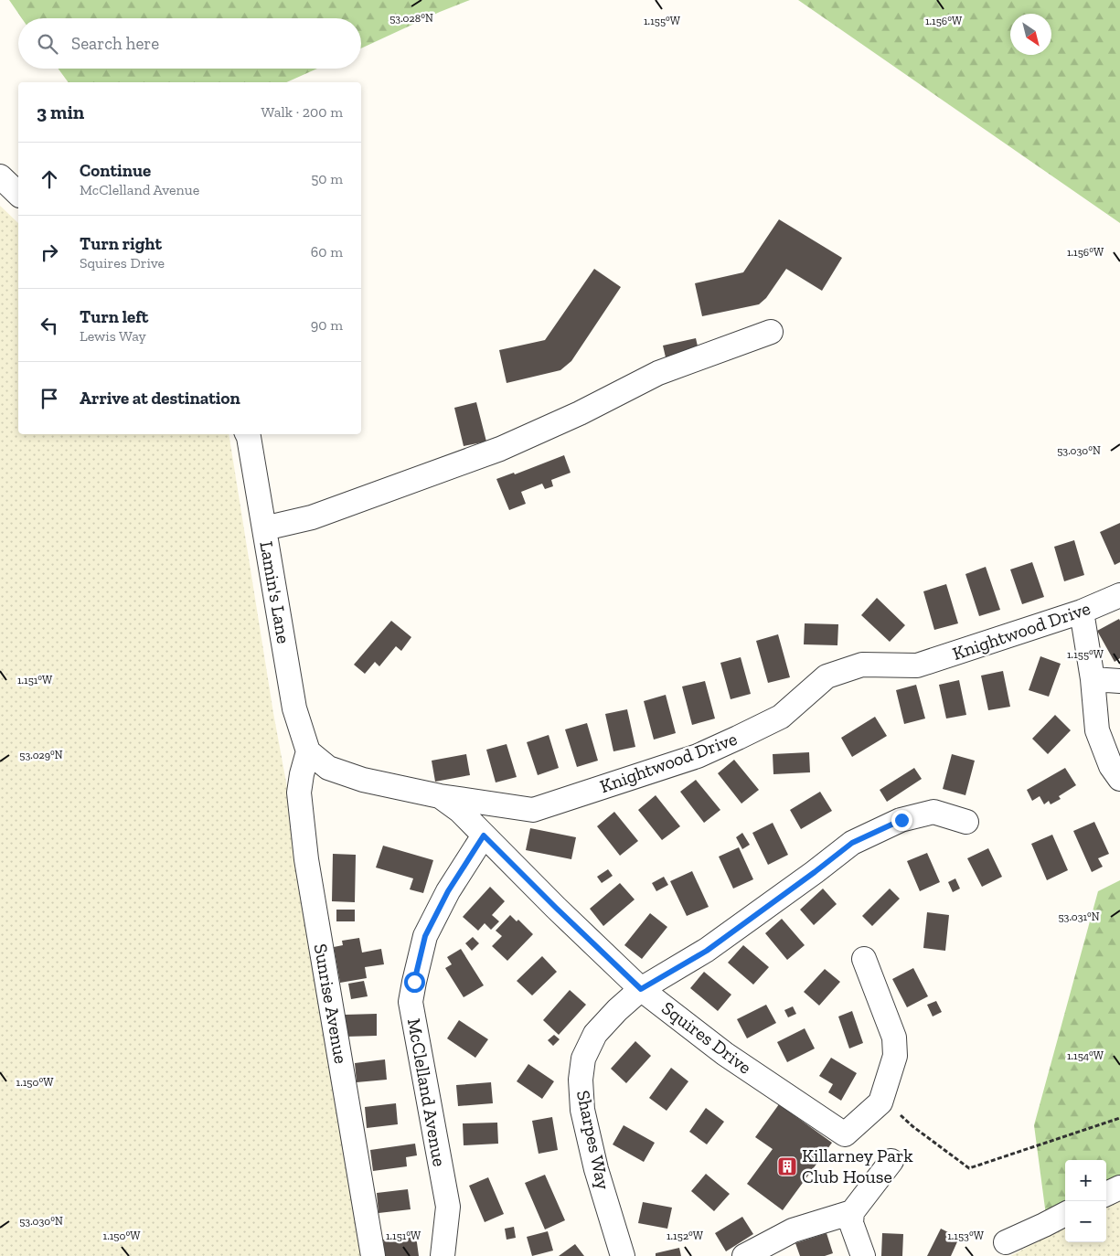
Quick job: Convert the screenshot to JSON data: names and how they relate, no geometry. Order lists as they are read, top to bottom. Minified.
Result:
{"streets":{"street":["Lamin's Lane","Knightwood Drive","Sunrise Avenue","Squires Drive","McClelland Avenue","Sharpes Way"]},"crossings":[["Lamin's Lane","Knightwood Drive"],["Lamin's Lane","Sunrise Avenue"],["Knightwood Drive","Sunrise Avenue"],["Knightwood Drive","Squires Drive"],["Squires Drive","McClelland Avenue"],["Squires Drive","Sharpes Way"]],"places":{"building":["Killarney Park Club House"]},"north":"bottom right","page":{"search":"Search here","heading":["3 min","Walk · 200 m"],"list":[["Continue","McClelland Avenue","50 m"],["Turn right","Squires Drive","60 m"],["Turn left","Lewis Way","90 m"],"Arrive at destination"],"map_buttons":["+","−"]},"coordinates":["53.028°N","1.155°W","1.156°W","53.030°N","1.151°W","53.029°N","53.031°N","1.154°W","1.150°W","1.152°W","1.153°W"]}
